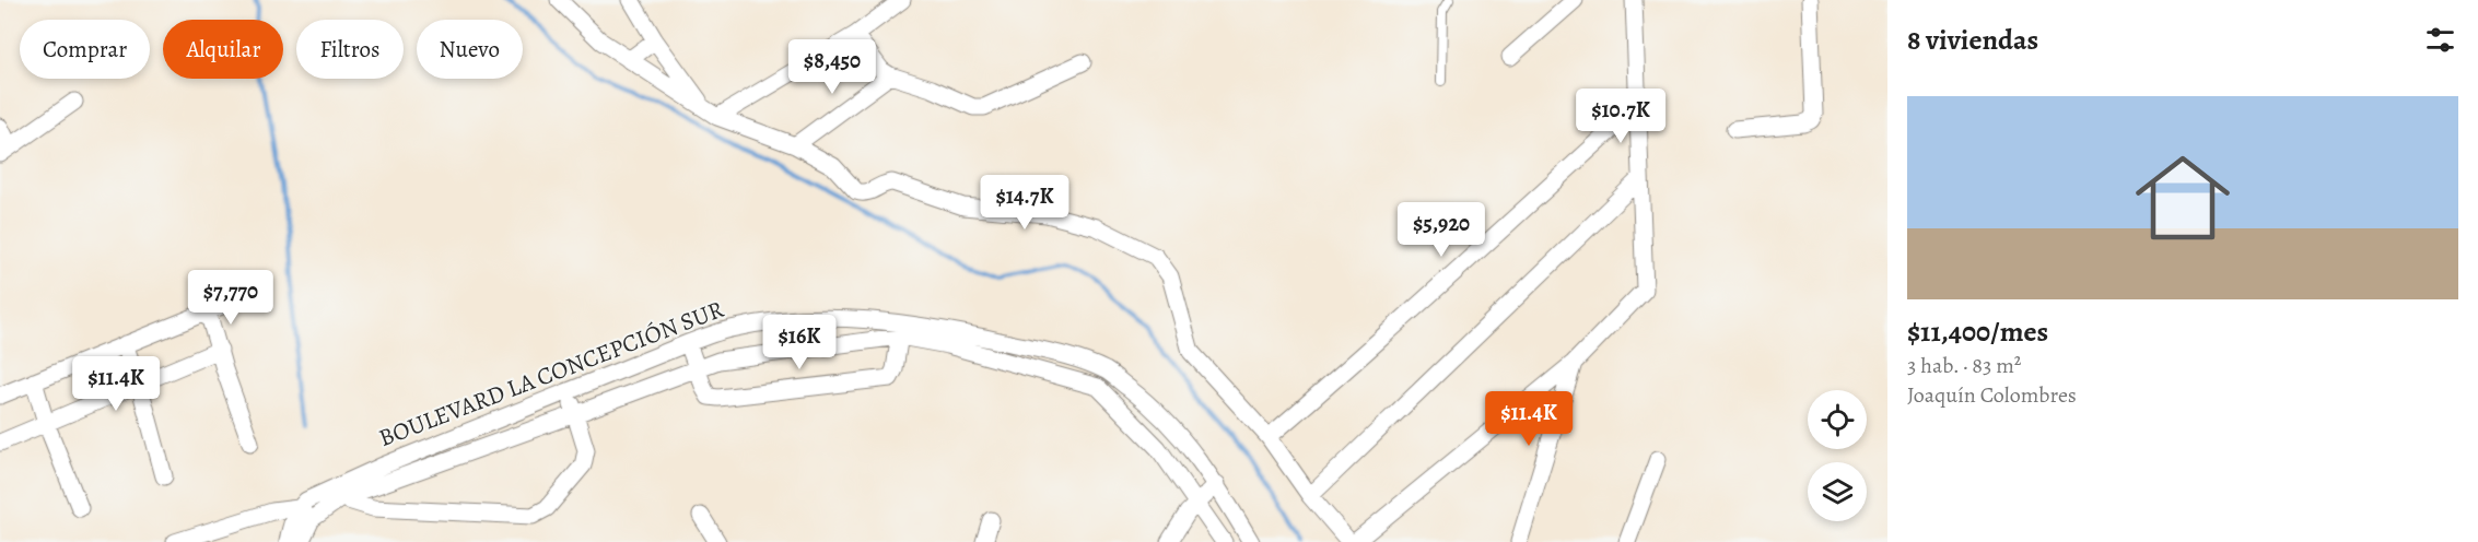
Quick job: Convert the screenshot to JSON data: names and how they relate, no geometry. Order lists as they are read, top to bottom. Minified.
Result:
{"streets":{"street":["BOULEVARD LA CONCEPCIÓN SUR"]},"page":{"heading":"8 viviendas","chip":["Comprar","Alquilar","Filtros","Nuevo"],"price":["$8,450","$10.7K","$14.7K","$5,920","$7,770","$16K","$11.4K","$11.4K"],"list":[{"name":"$11,400/mes","note":"3 hab. · 83 m² · Joaquín Colombres"}]}}
